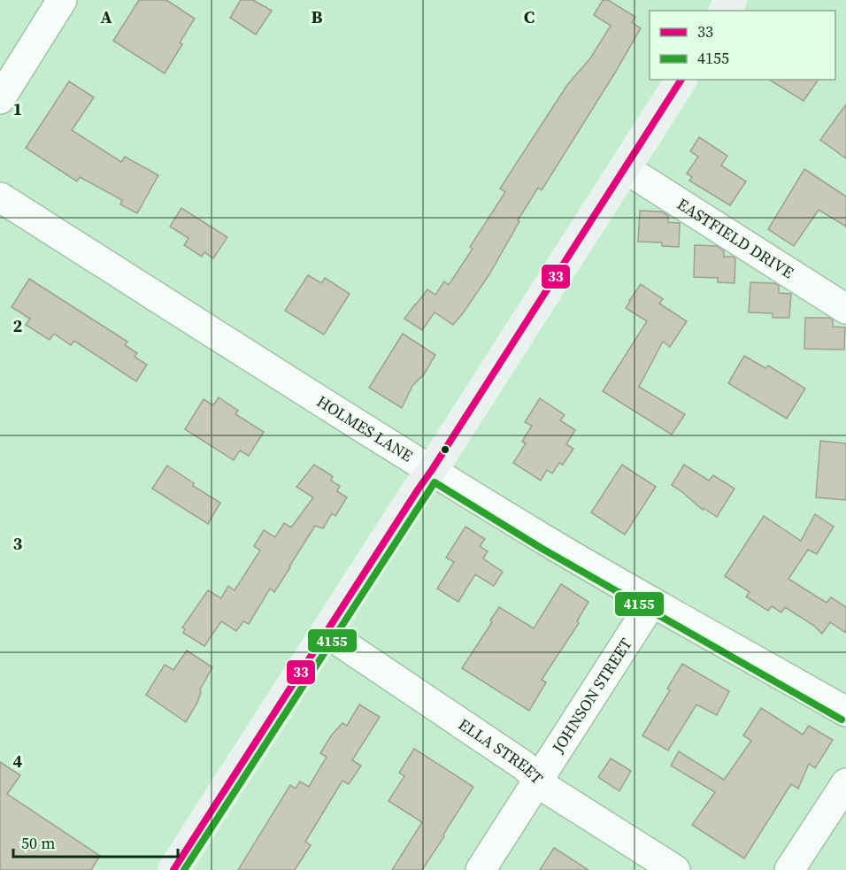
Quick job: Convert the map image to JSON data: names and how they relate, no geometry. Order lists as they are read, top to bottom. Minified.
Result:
{"streets":{"street":["EASTFIELD DRIVE","HOLMES LANE","JOHNSON STREET","ELLA STREET"]},"crossings":[["HOLMES LANE","JOHNSON STREET"],["JOHNSON STREET","ELLA STREET"]],"lines":["transit line 33","transit line 4155"],"legend":["33","4155"],"scale_bar":"50 m","grid":{"columns":["A","B","C"],"rows":["1","2","3","4"]}}
